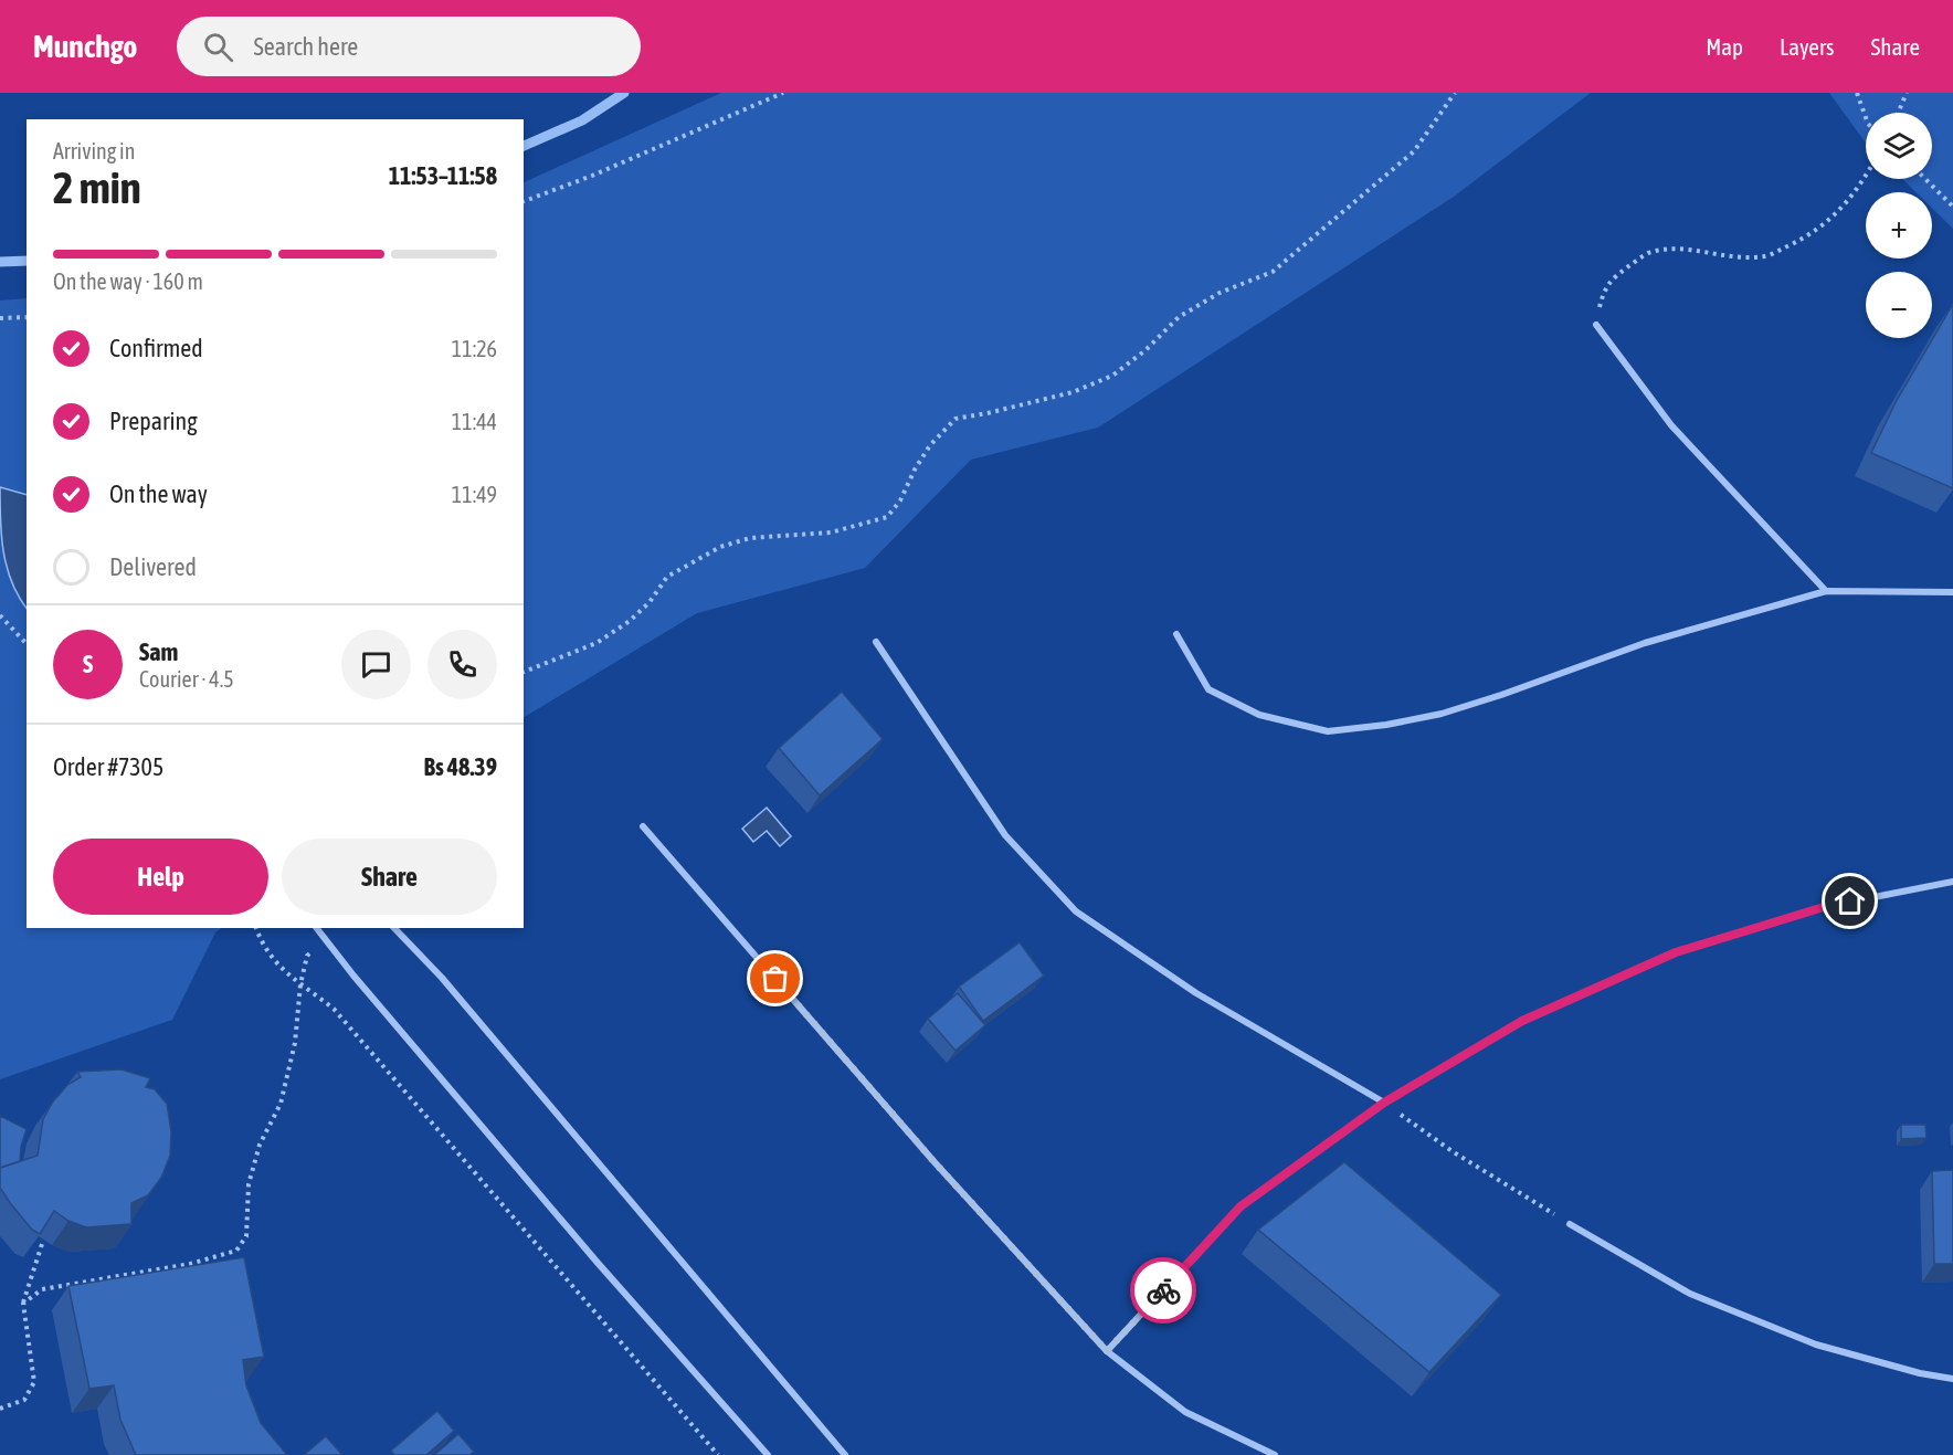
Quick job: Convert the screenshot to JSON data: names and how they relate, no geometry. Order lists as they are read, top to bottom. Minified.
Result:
{"page":{"header":"Munchgo","search":"Search here","nav":["Map","Layers","Share"],"map_buttons":["+","−"],"heading":["2 min","Arriving in","11:53–11:58"],"panel":["Sam","Courier · 4.5","Order #7305","Bs 48.39"],"bar":"On the way · 160 m","list":[["Confirmed","11:26"],["Preparing","11:44"],["On the way","11:49"],"Delivered"],"round":"S","buttons":["Help","Share"]}}
